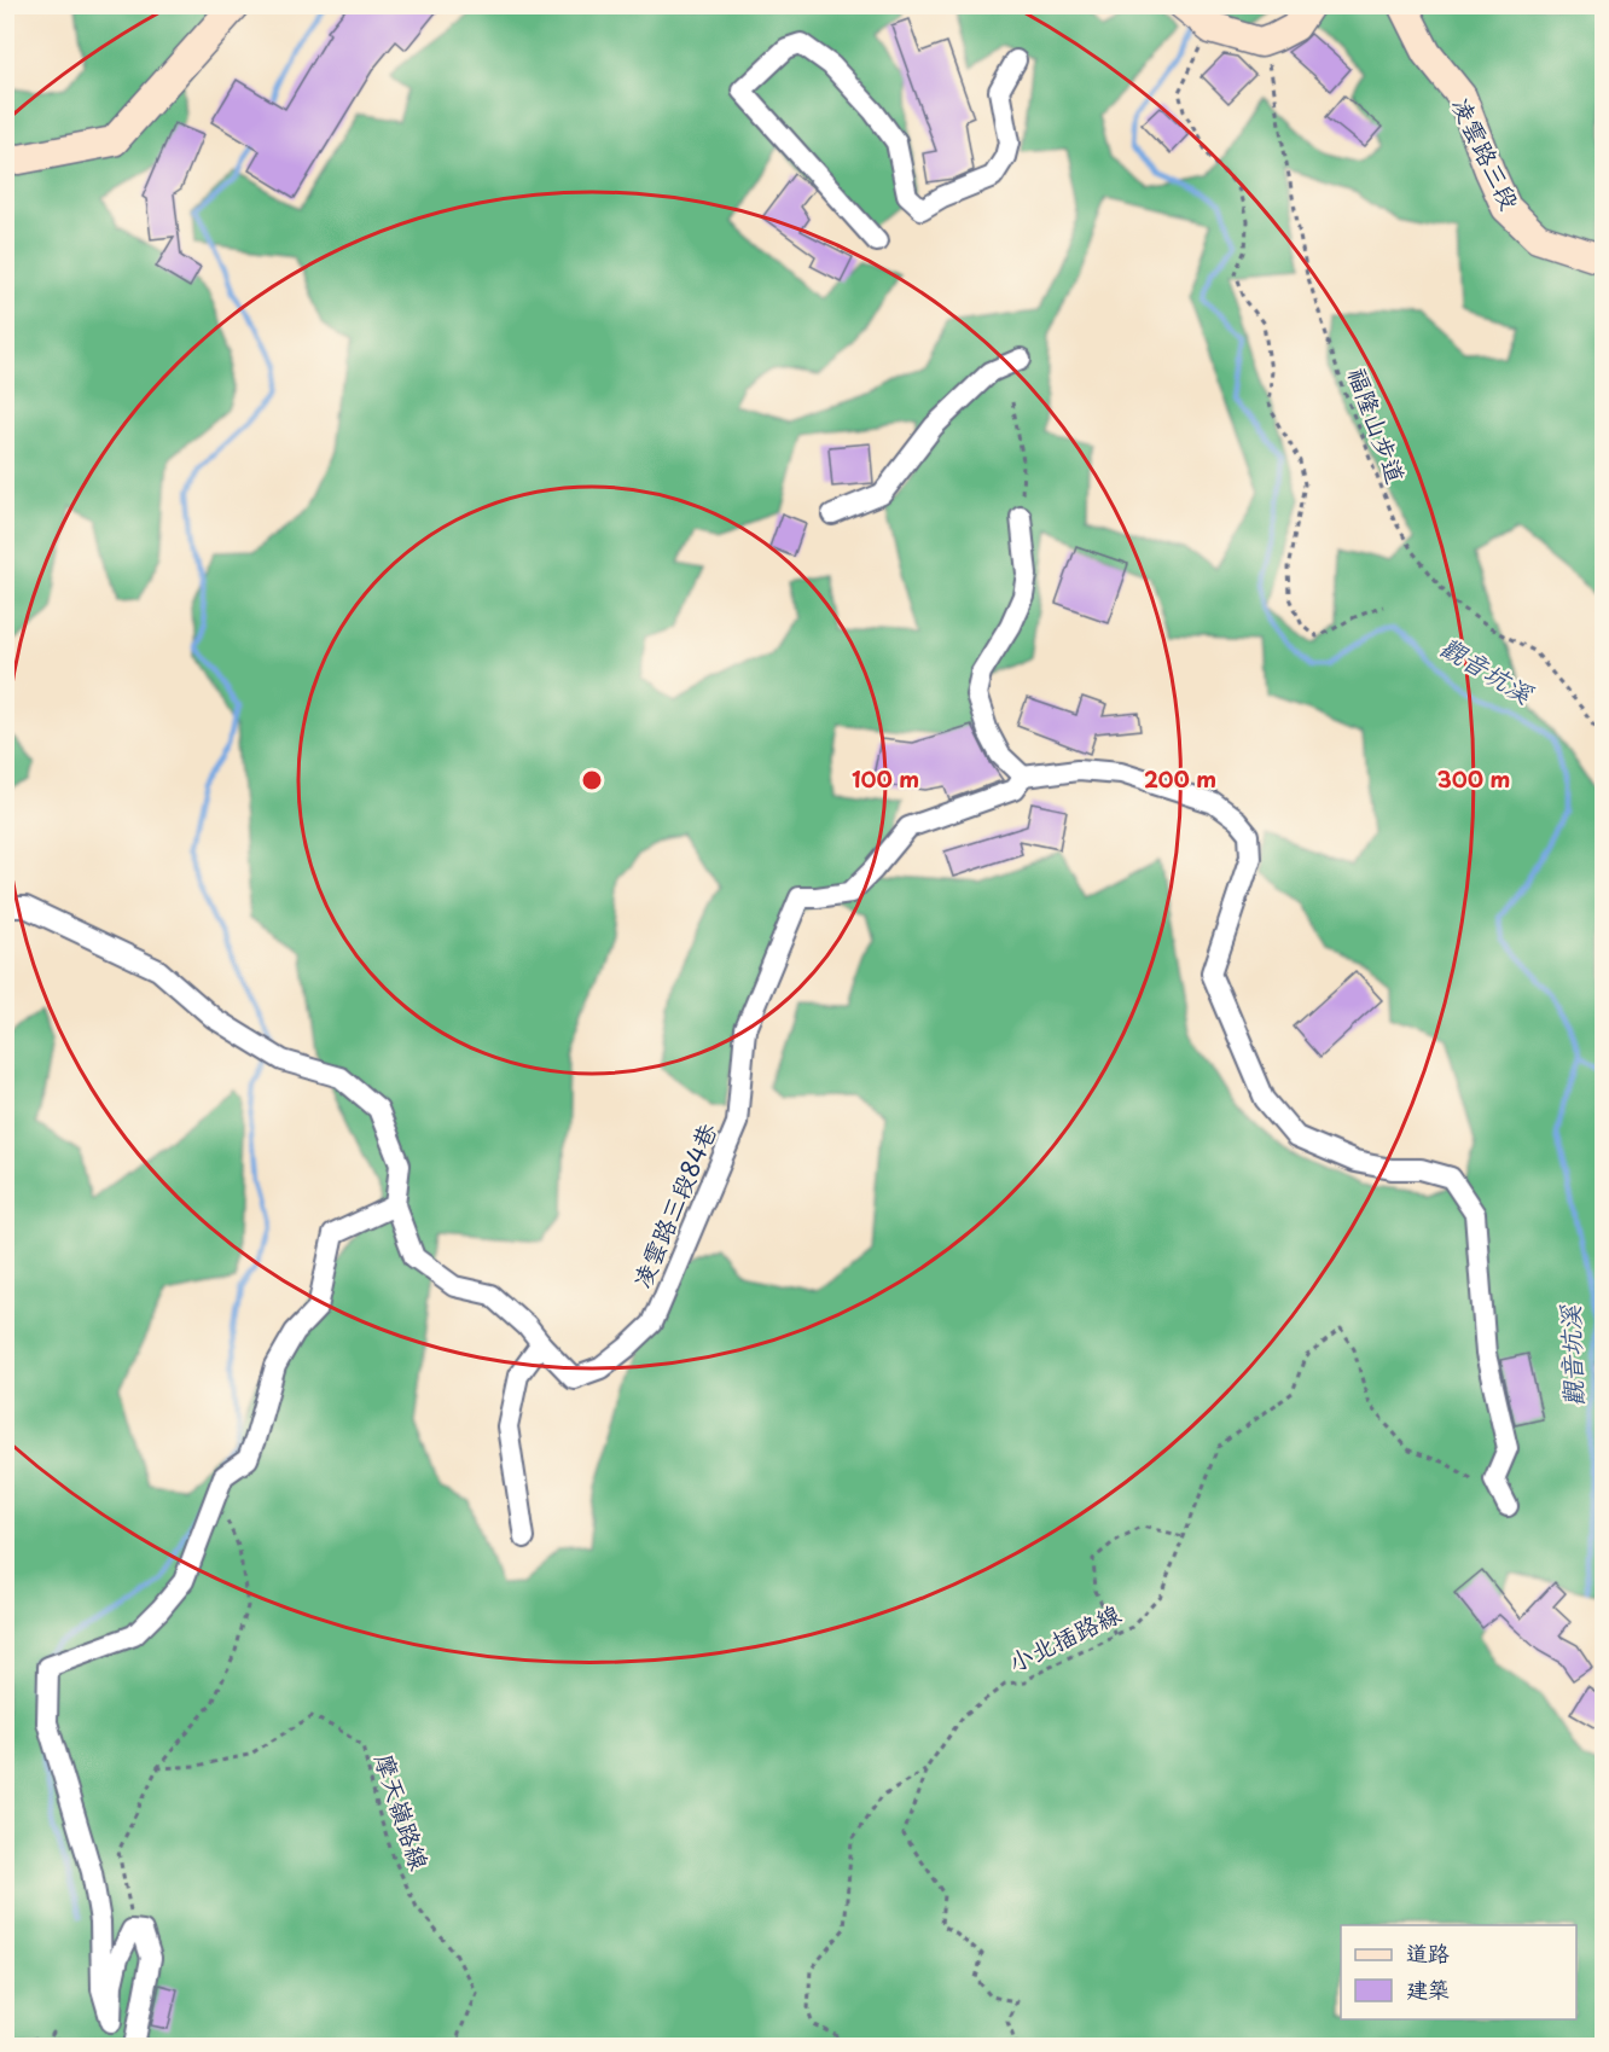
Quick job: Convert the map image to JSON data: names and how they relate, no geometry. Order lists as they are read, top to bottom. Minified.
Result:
{"streets":{"street":["凌雲路三段","凌雲路三段84巷"],"path":["福隆山步道","小北插路線","摩天嶺路線"]},"water":["觀音坑溪"],"legend":["道路","建築"],"rings":["100 m","200 m","300 m"]}
